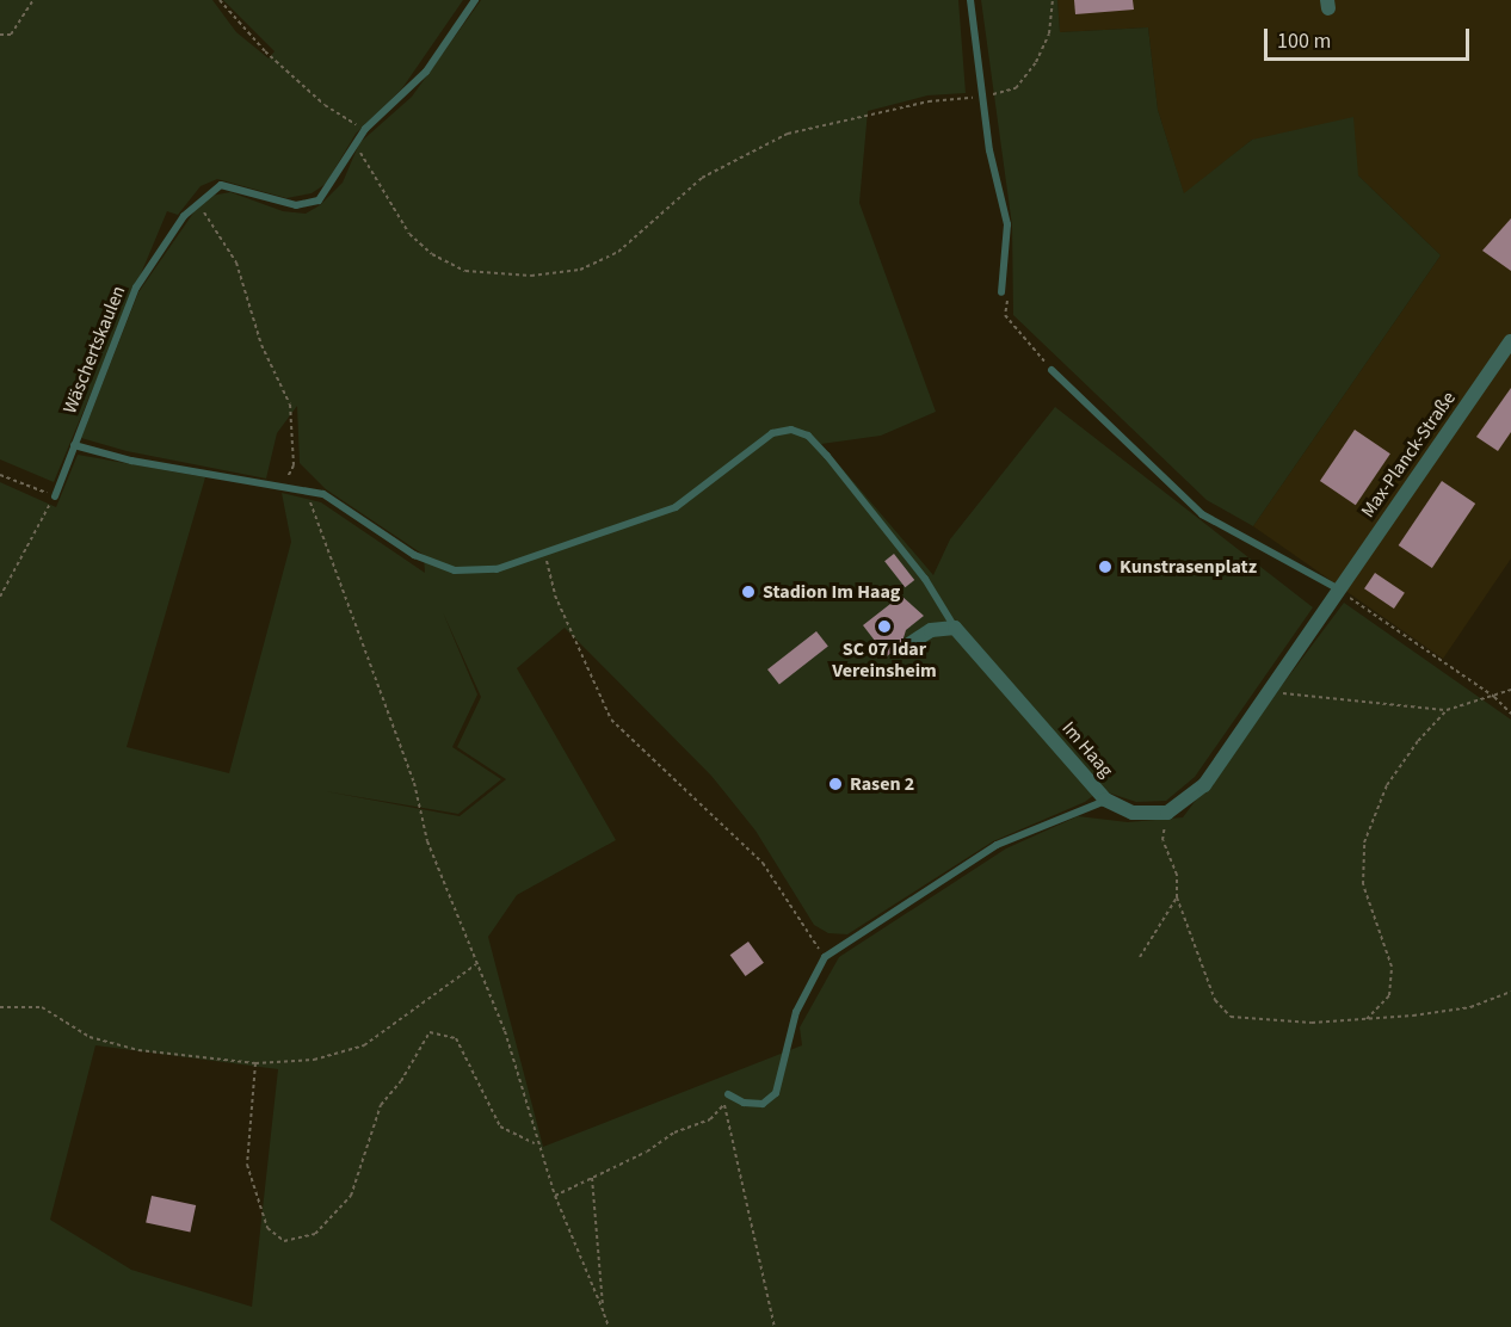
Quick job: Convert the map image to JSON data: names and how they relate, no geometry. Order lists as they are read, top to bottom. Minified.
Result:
{"streets":{"street":["Max-Planck-Straße","Im Haag"],"lane":["Wäschertskaulen"]},"places":["Kunstrasenplatz","Stadion Im Haag","SC 07 Idar Vereinsheim","Rasen 2"],"scale_bar":"100 m"}
